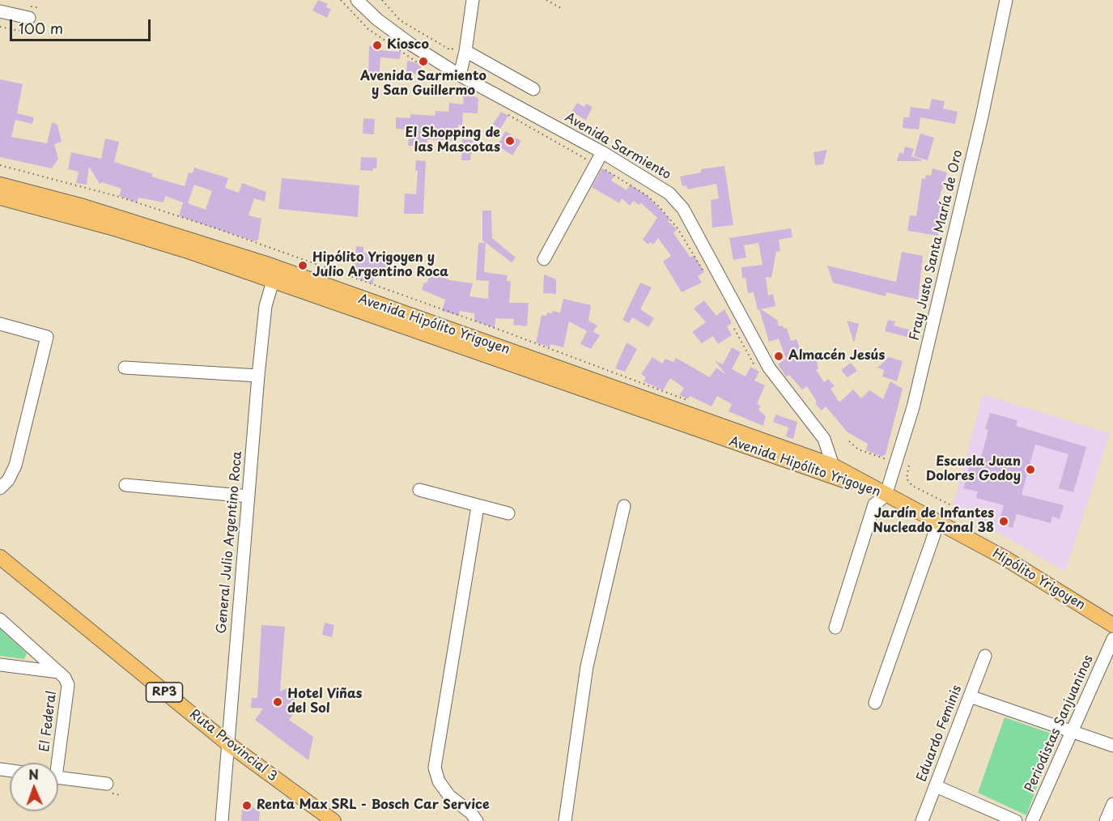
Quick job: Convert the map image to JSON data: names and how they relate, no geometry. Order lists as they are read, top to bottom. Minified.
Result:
{"streets":{"main road":["Avenida Hipólito Yrigoyen","Hipólito Yrigoyen","RP3","Ruta Provincial 3"],"street":["Avenida Sarmiento","Fray Justo Santa María de Oro","General Julio Argentino Roca","El Federal","Periodistas Sanjuaninos","Eduardo Feminis"]},"crossings":[["Avenida Sarmiento","Avenida Hipólito Yrigoyen"],["Fray Justo Santa María de Oro","Avenida Hipólito Yrigoyen"],["Fray Justo Santa María de Oro","Hipólito Yrigoyen"],["Avenida Hipólito Yrigoyen","General Julio Argentino Roca"],["Avenida Hipólito Yrigoyen","Hipólito Yrigoyen"],["General Julio Argentino Roca","Ruta Provincial 3"]],"places":["Kiosco","Avenida Sarmiento y San Guillermo","El Shopping de las Mascotas","Hipólito Yrigoyen y Julio Argentino Roca","Almacén Jesús","Escuela Juan Dolores Godoy","Jardín de Infantes Nucleado Zonal 38","Hotel Viñas del Sol","Renta Max SRL - Bosch Car Service"],"scale_bar":"100 m","north":"top"}
